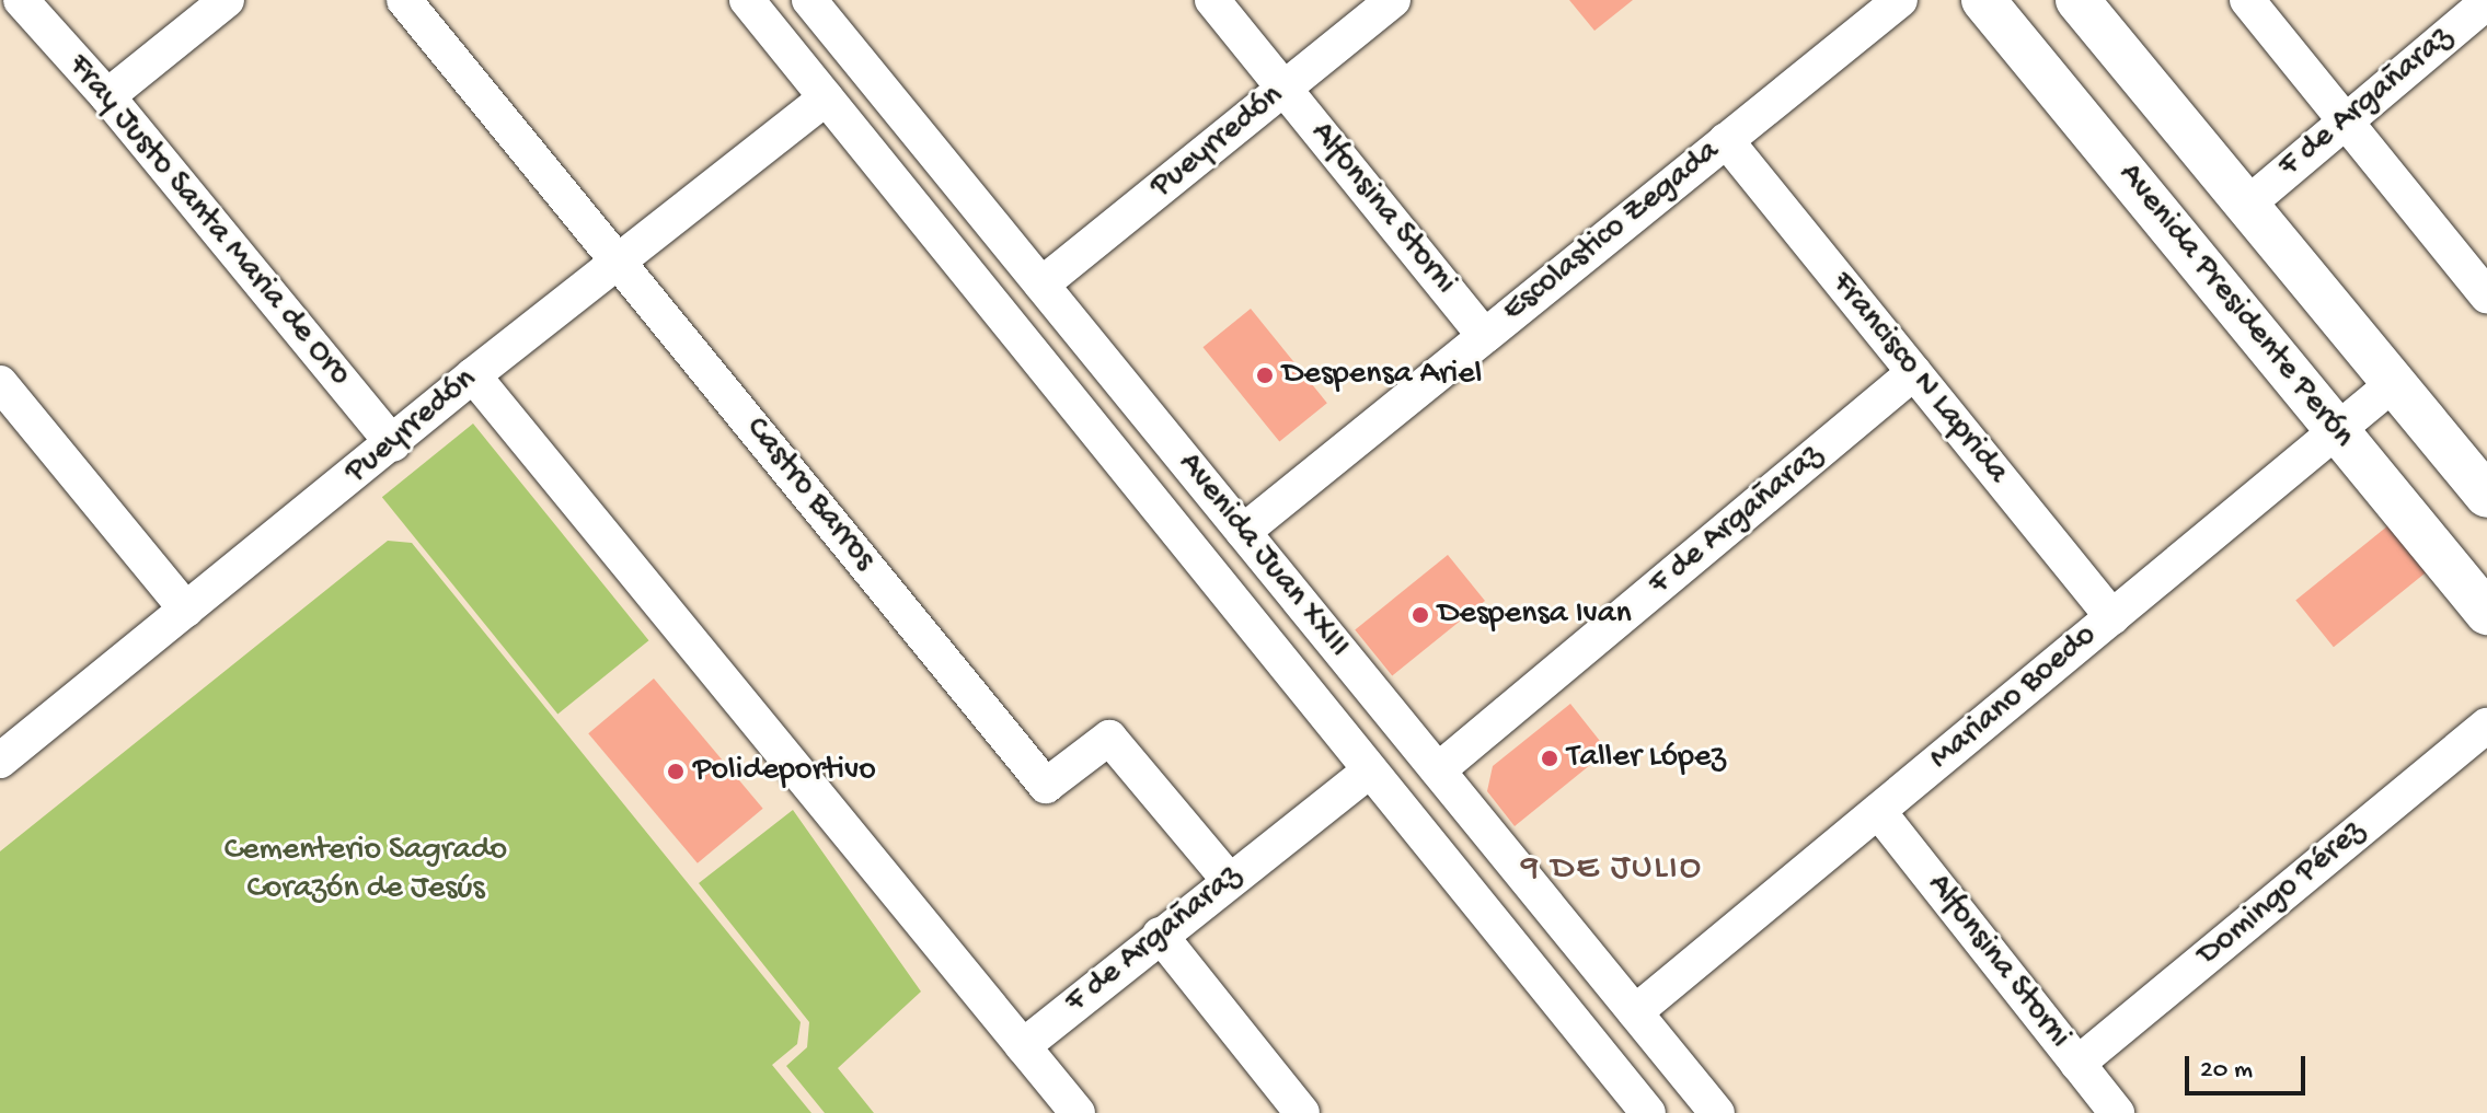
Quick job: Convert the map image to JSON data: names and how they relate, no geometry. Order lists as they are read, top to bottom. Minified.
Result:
{"streets":{"street":["F de Argañaraz","Pueyrredón","Alfonsina Storni","Fray Justo Santa Maria de Oro","Escolastico Zegada","Avenida Presidente Perón","Francisco N Laprida","Castro Barros","Avenida Juan XXIII","Mariano Boedo","Domingo Pérez"]},"crossings":[["F de Argañaraz","Francisco N Laprida"],["F de Argañaraz","Castro Barros"],["F de Argañaraz","Avenida Juan XXIII"],["Pueyrredón","Alfonsina Storni"],["Pueyrredón","Fray Justo Santa Maria de Oro"],["Pueyrredón","Castro Barros"],["Pueyrredón","Avenida Juan XXIII"],["Alfonsina Storni","Escolastico Zegada"],["Alfonsina Storni","Mariano Boedo"],["Alfonsina Storni","Domingo Pérez"],["Escolastico Zegada","Francisco N Laprida"],["Escolastico Zegada","Avenida Juan XXIII"],["Avenida Presidente Perón","Mariano Boedo"],["Francisco N Laprida","Mariano Boedo"],["Avenida Juan XXIII","Mariano Boedo"]],"districts":["9 DE JULIO"],"parks":["Cementerio Sagrado Corazón de Jesús"],"places":["Despensa Ariel","Despensa Ivan","Taller López","Polideportivo"],"scale_bar":"20 m"}
